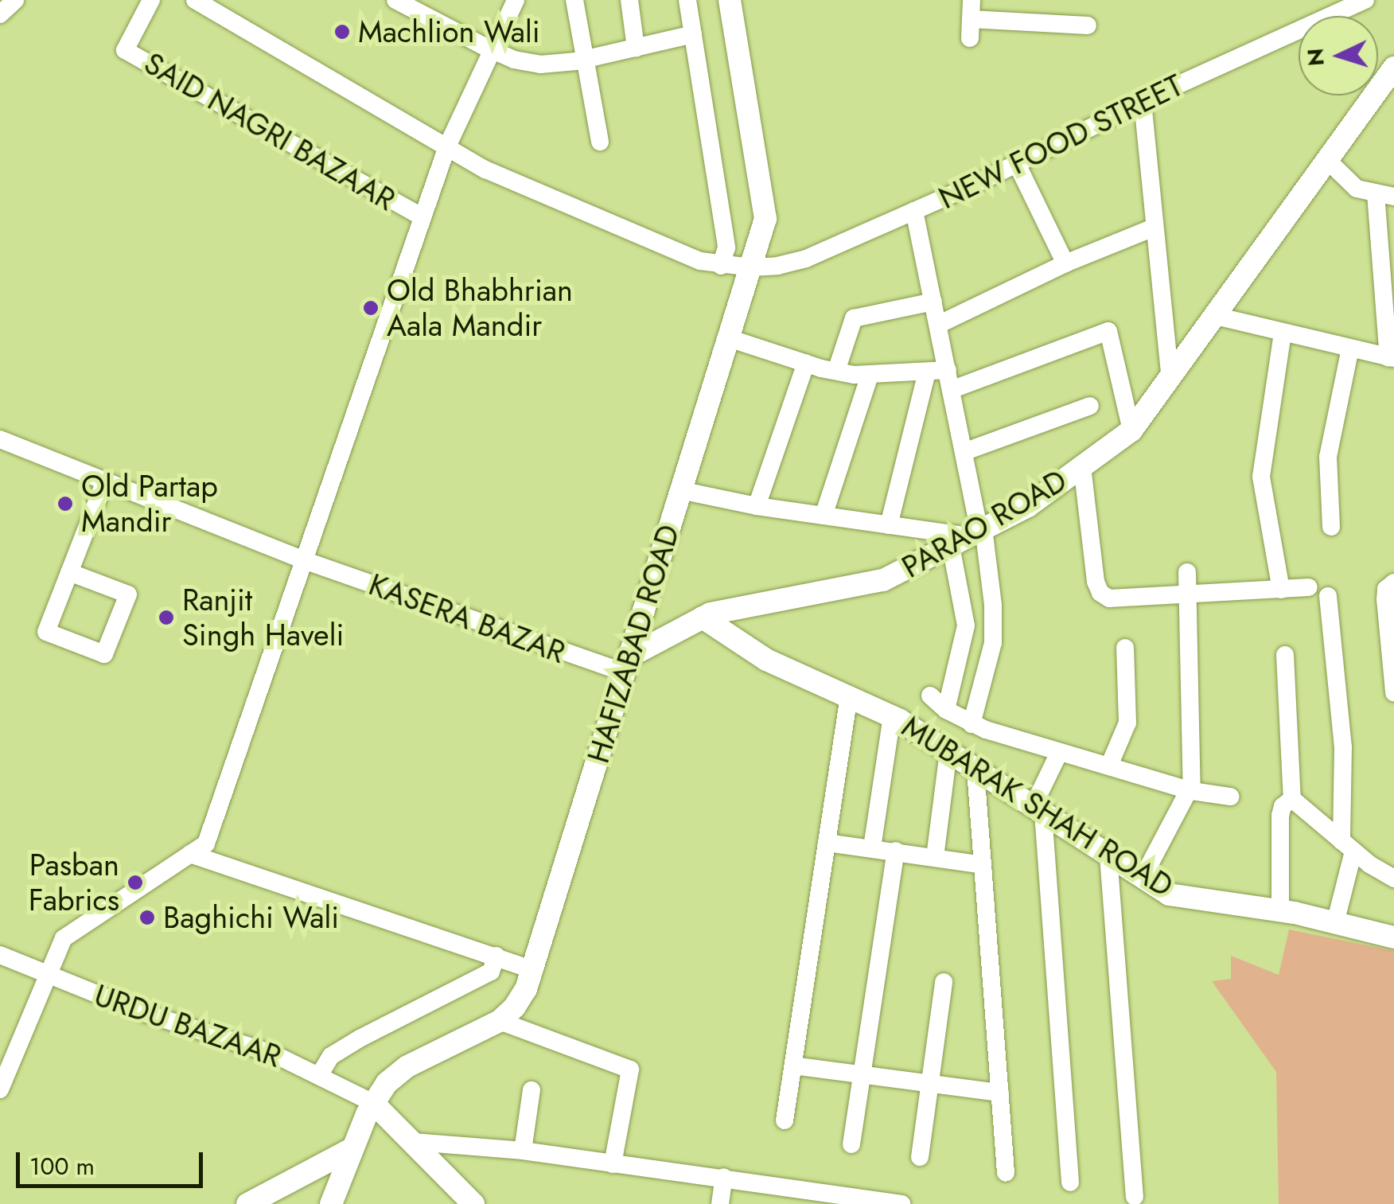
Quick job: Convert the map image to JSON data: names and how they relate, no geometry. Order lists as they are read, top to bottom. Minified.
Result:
{"streets":{"main road":["PARAO ROAD","HAFIZABAD ROAD","MUBARAK SHAH ROAD"],"street":["SAID NAGRI BAZAAR","NEW FOOD STREET","KASERA BAZAR","URDU BAZAAR"]},"crossings":[["NEW FOOD STREET","HAFIZABAD ROAD"],["PARAO ROAD","KASERA BAZAR"],["PARAO ROAD","HAFIZABAD ROAD"],["PARAO ROAD","MUBARAK SHAH ROAD"],["KASERA BAZAR","HAFIZABAD ROAD"],["HAFIZABAD ROAD","URDU BAZAAR"]],"places":["Machlion Wali","Old Bhabhrian Aala Mandir","Old Partap Mandir","Ranjit Singh Haveli","Pasban Fabrics","Baghichi Wali"],"scale_bar":"100 m","north":"left"}
